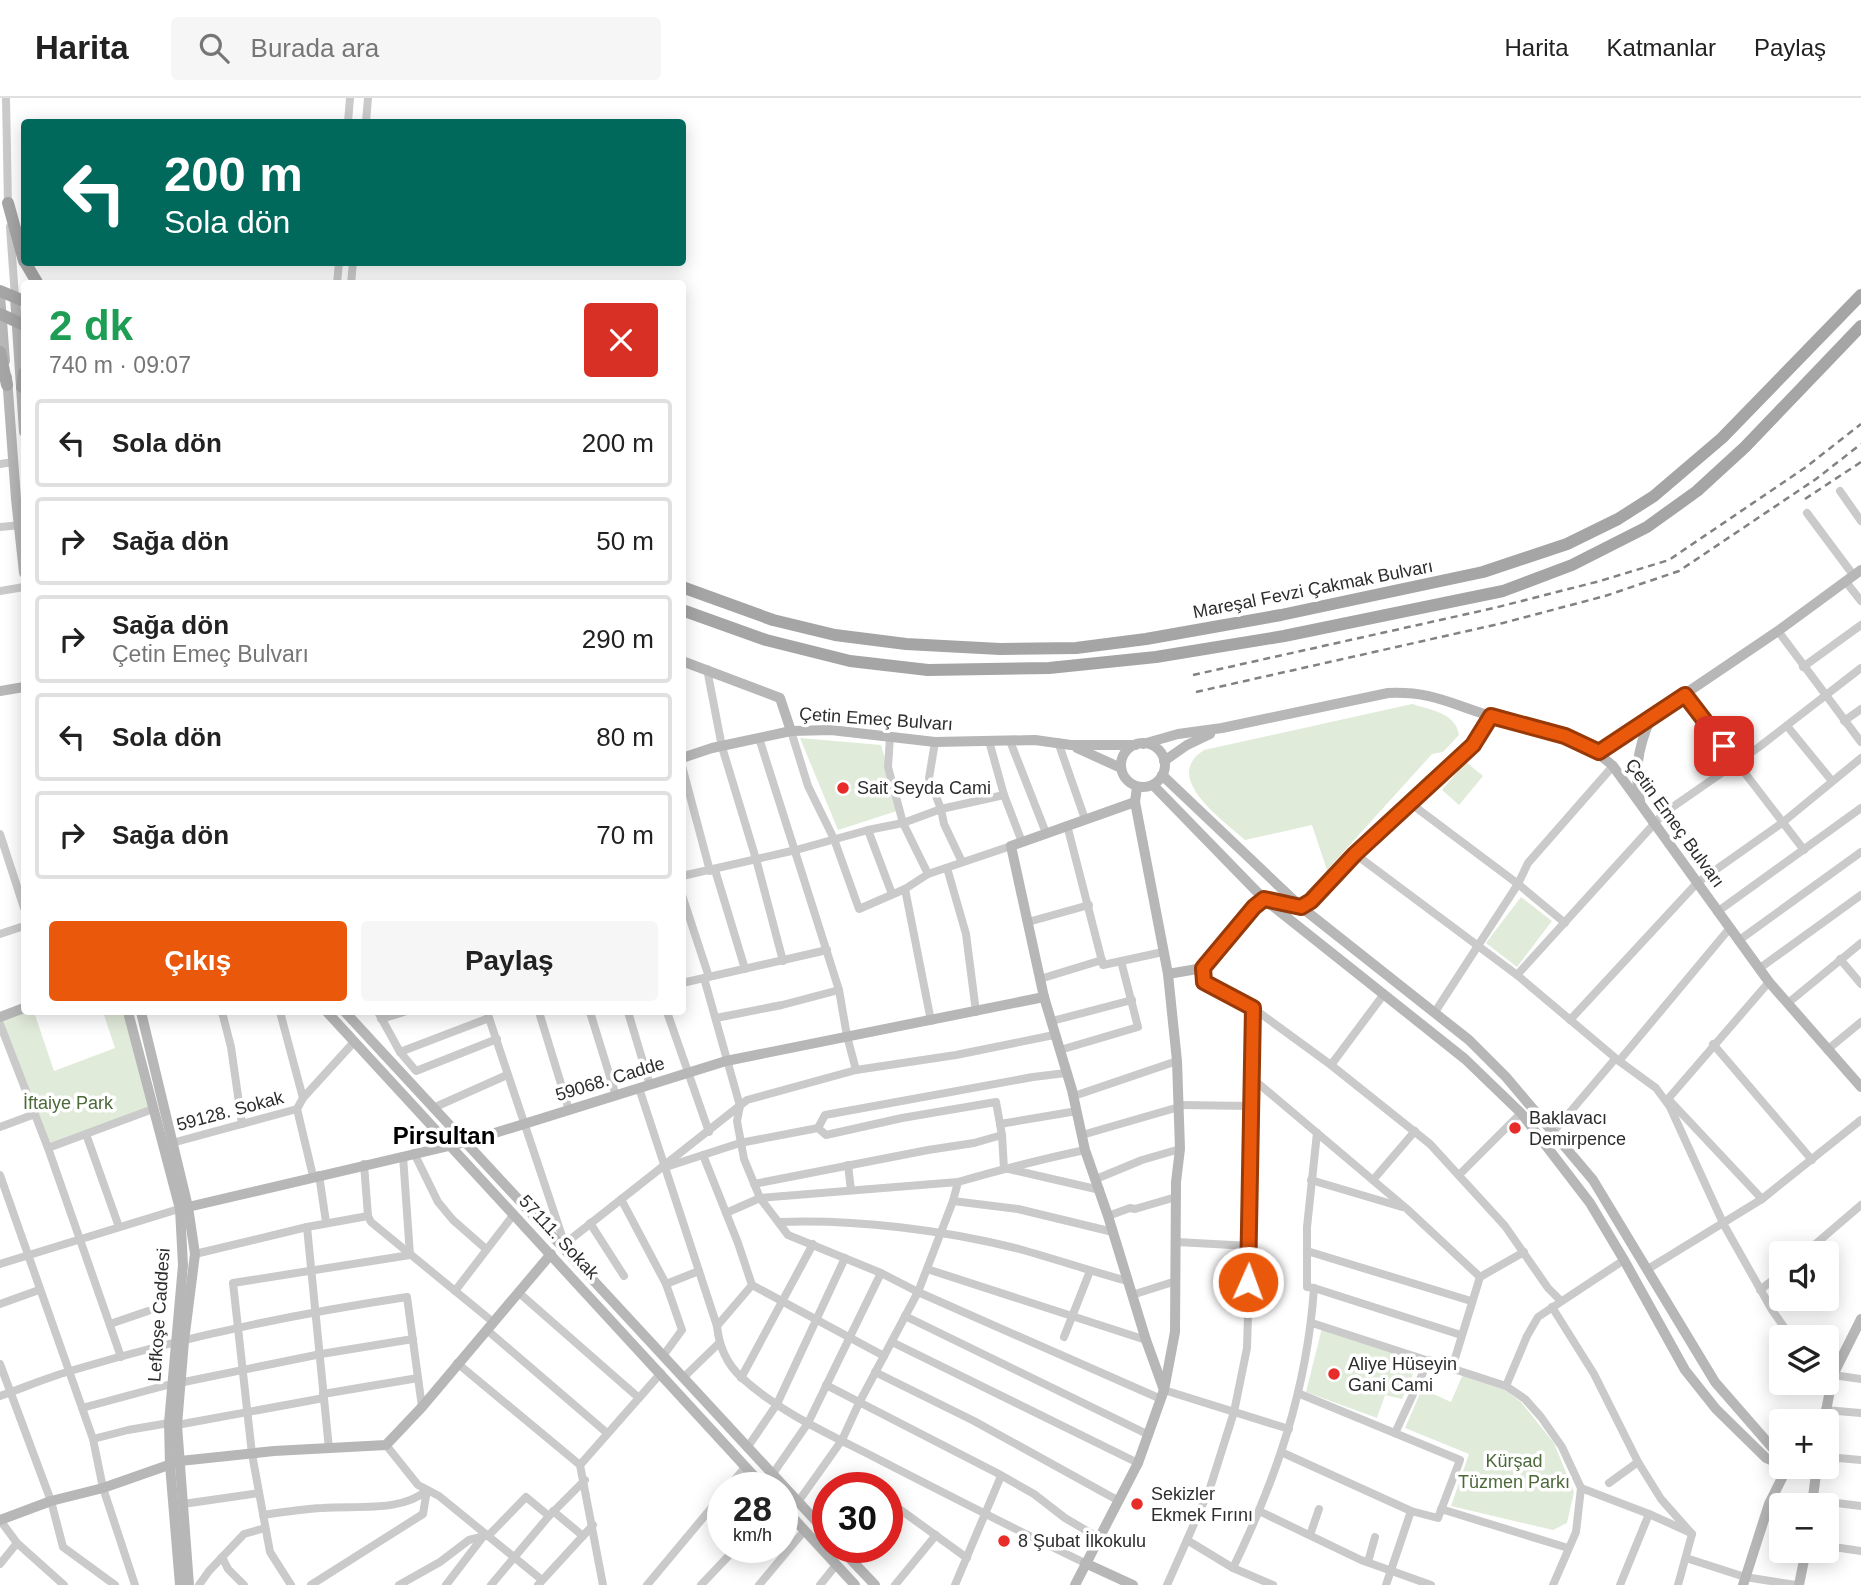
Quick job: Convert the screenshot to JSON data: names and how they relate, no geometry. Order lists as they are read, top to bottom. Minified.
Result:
{"streets":{"main road":["Mareşal Fevzi Çakmak Bulvarı"],"street":["Çetin Emeç Bulvarı","59068. Cadde","59128. Sokak","57111. Sokak","Lefkoşe Caddesi"]},"crossings":[["59068. Cadde","57111. Sokak"],["59068. Cadde","Lefkoşe Caddesi"],["59128. Sokak","Lefkoşe Caddesi"]],"districts":["Pirsultan"],"parks":["İftaiye Park","Kürşad Tüzmen Parkı"],"places":["Sait Seyda Cami","Baklavacı Demirpence","Aliye Hüseyin Gani Cami","Sekizler Ekmek Fırını","8 Şubat İlkokulu"],"page":{"header":"Harita","search":"Burada ara","nav":["Harita","Katmanlar","Paylaş"],"turn":["200 m","Sola dön"],"heading":["2 dk","740 m · 09:07"],"list":[{"name":"Sola dön","value":"200 m"},{"name":"Sağa dön","value":"50 m"},{"name":"Sağa dön","note":"Çetin Emeç Bulvarı","value":"290 m"},{"name":"Sola dön","value":"80 m"},{"name":"Sağa dön","value":"70 m"}],"buttons":["Çıkış","Paylaş"],"map_buttons":["+","−"],"speed":"28 km/h","limit":"30"}}
